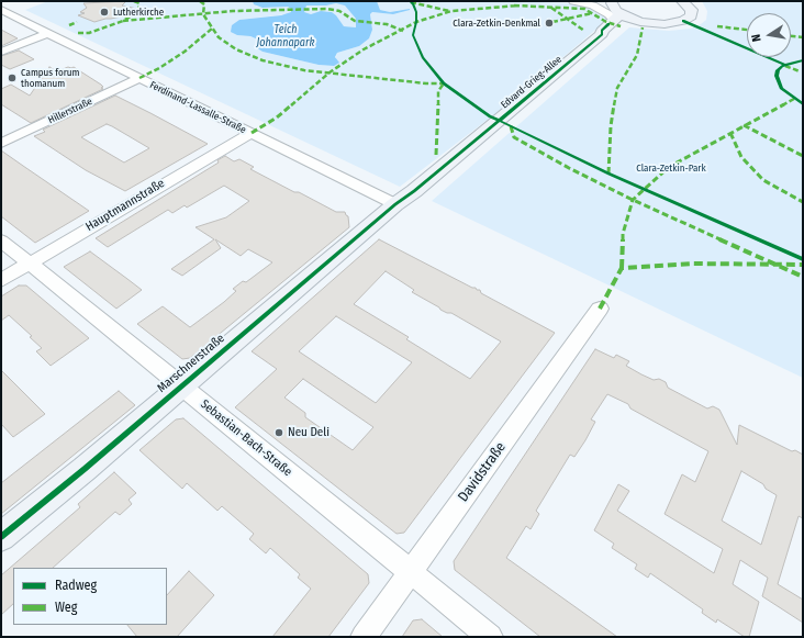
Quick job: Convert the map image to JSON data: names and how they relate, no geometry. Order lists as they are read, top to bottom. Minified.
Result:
{"streets":{"main road":["Edvard-Grieg-Allee","Marschnerstraße"],"street":["Ferdinand-Lassalle-Straße","Hillerstraße","Hauptmannstraße","Sebastian-Bach-Straße","Davidstraße"]},"crossings":[["Edvard-Grieg-Allee","Ferdinand-Lassalle-Straße"],["Edvard-Grieg-Allee","Marschnerstraße"],["Ferdinand-Lassalle-Straße","Hillerstraße"],["Ferdinand-Lassalle-Straße","Hauptmannstraße"],["Ferdinand-Lassalle-Straße","Marschnerstraße"],["Hauptmannstraße","Sebastian-Bach-Straße"],["Marschnerstraße","Sebastian-Bach-Straße"],["Sebastian-Bach-Straße","Davidstraße"]],"water":["Teich Johannapark"],"parks":["Clara-Zetkin-Park"],"places":["Lutherkirche","Clara-Zetkin-Denkmal","Campus forum thomanum","Neu Deli"],"legend":["Radweg","Weg"],"north":"left"}
